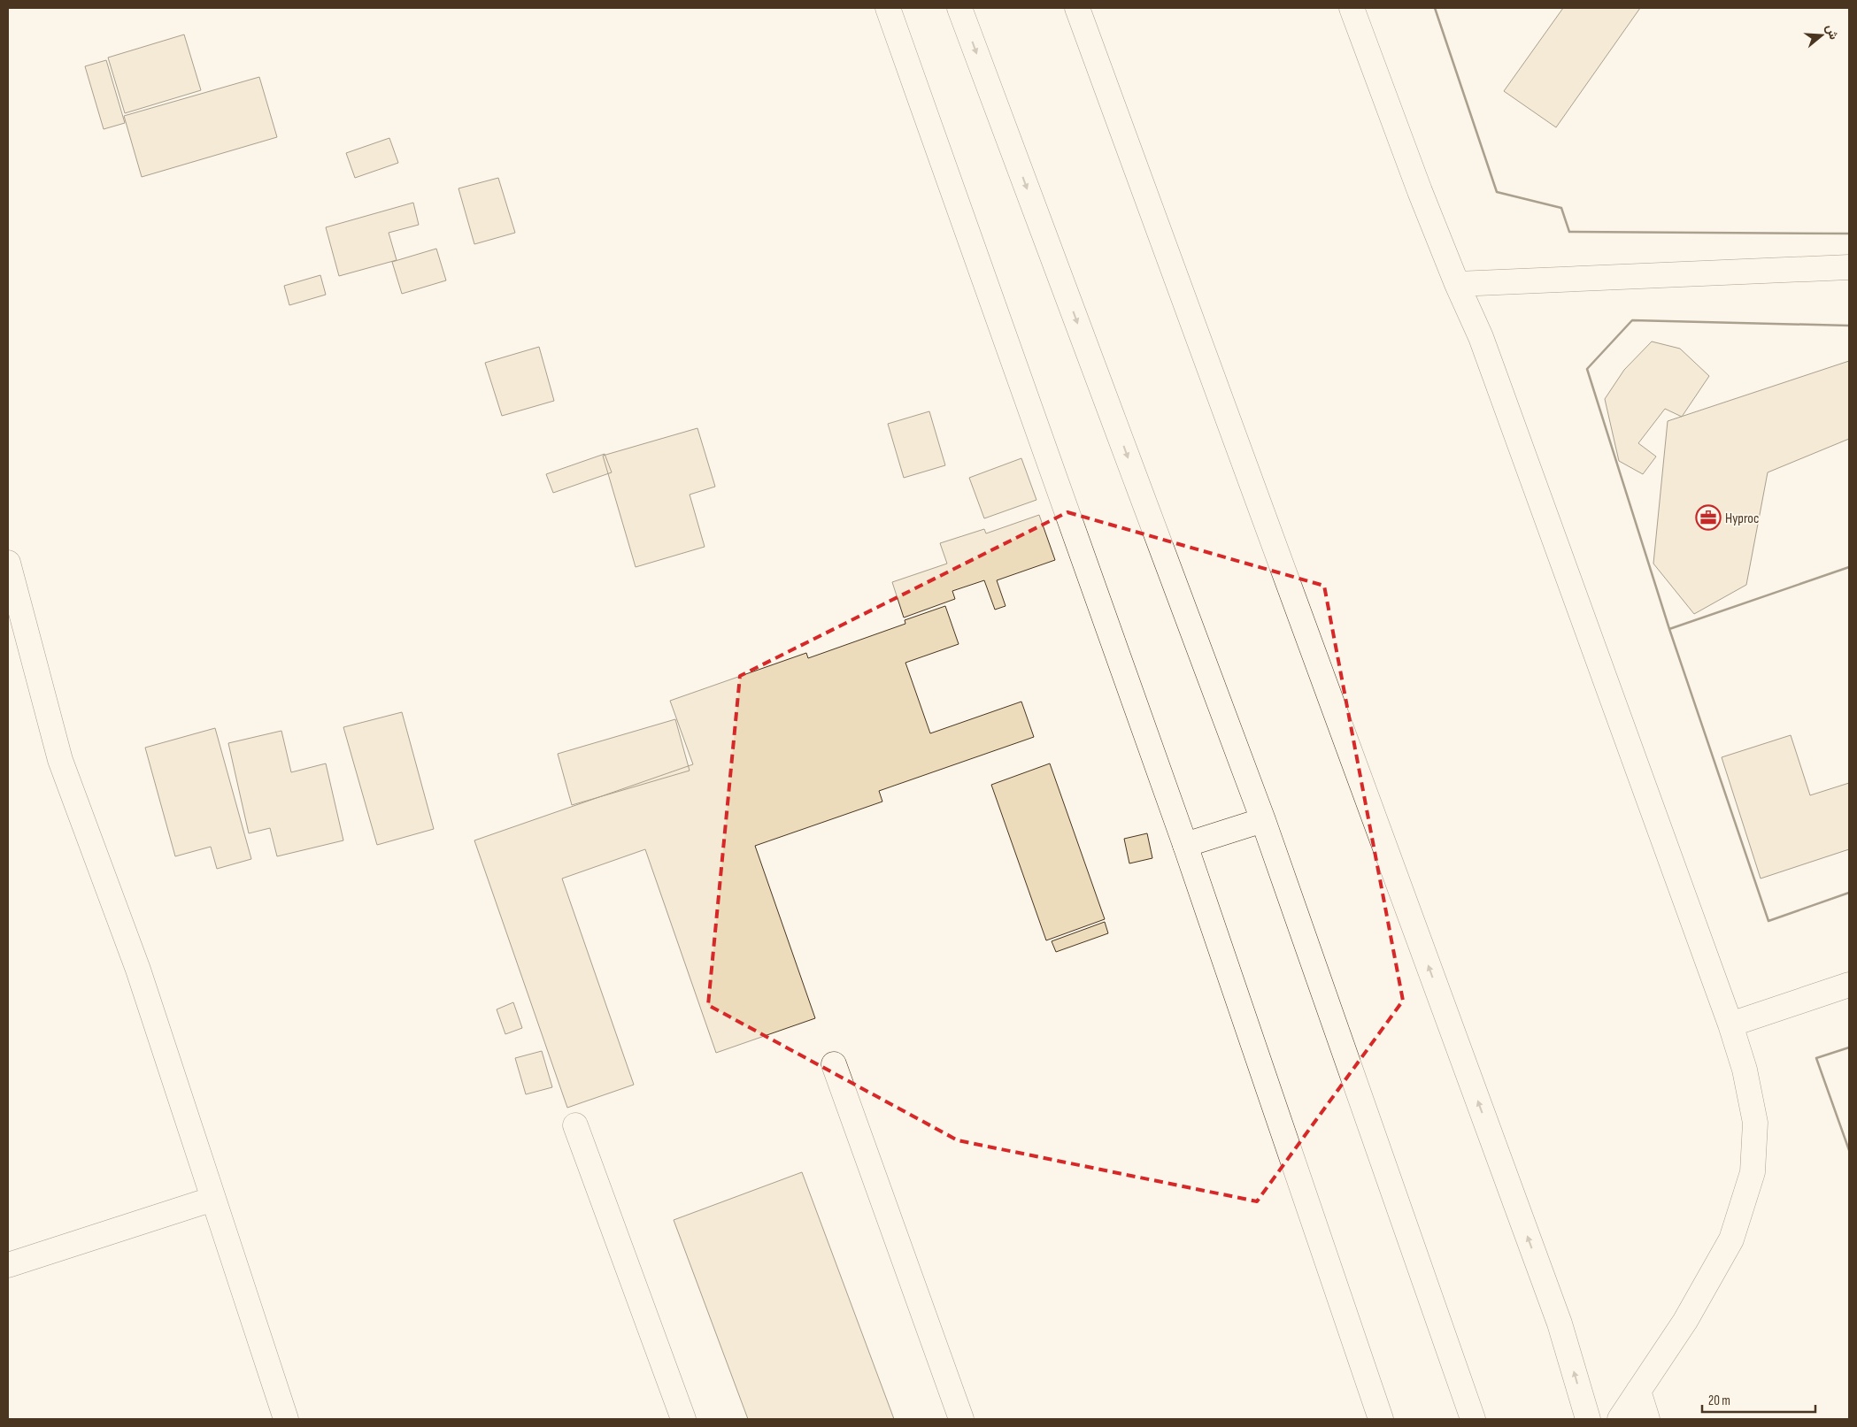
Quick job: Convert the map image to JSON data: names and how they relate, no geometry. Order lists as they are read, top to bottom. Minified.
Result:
{"places":{"office":["Hyproc"]},"scale_bar":"20 m","north":"right"}
